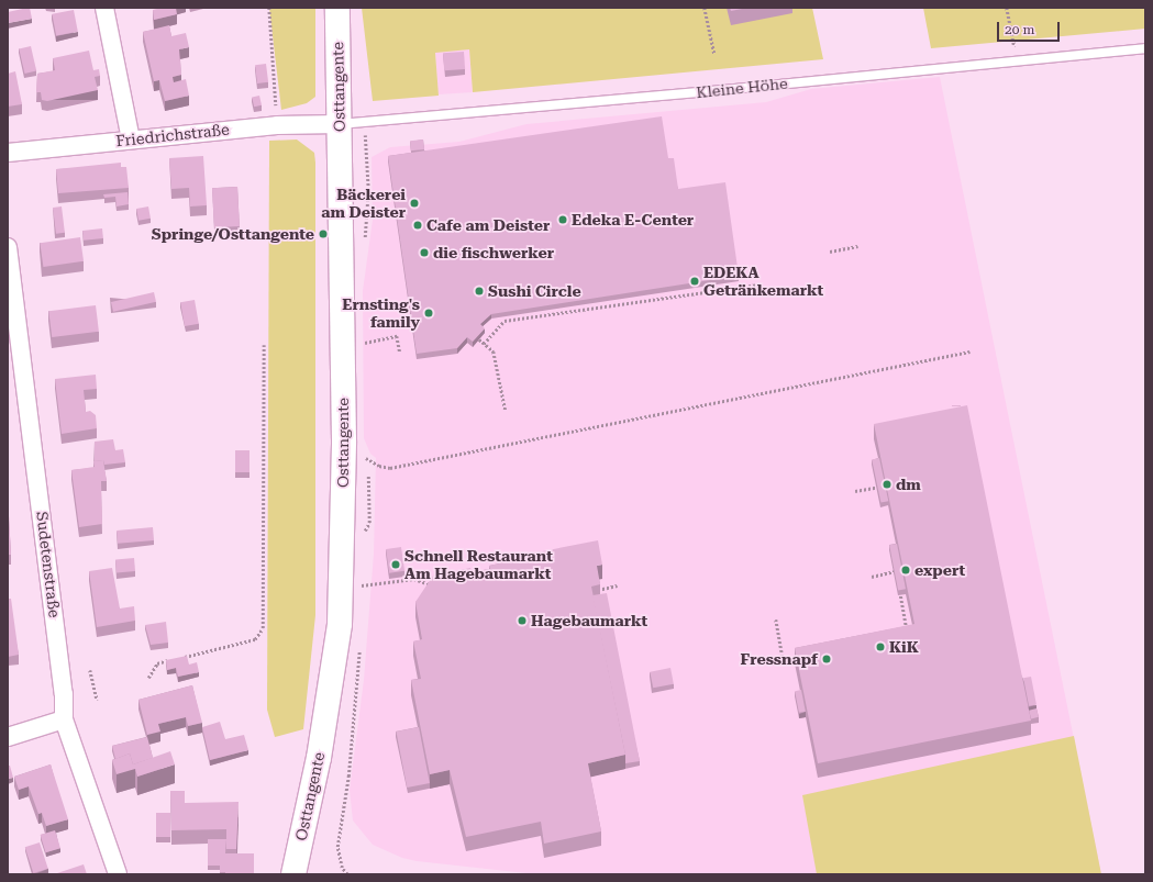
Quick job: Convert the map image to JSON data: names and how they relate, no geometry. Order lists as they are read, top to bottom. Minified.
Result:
{"streets":{"street":["Osttangente","Friedrichstraße","Sudetenstraße"],"lane":["Kleine Höhe"]},"crossings":[["Osttangente","Kleine Höhe"],["Osttangente","Friedrichstraße"],["Kleine Höhe","Friedrichstraße"]],"places":["Bäckerei am Deister","Edeka E-Center","Cafe am Deister","Springe/Osttangente","die fischwerker","EDEKA Getränkemarkt","Sushi Circle","Ernsting's family","dm","Schnell Restaurant Am Hagebaumarkt","expert","Hagebaumarkt","KiK","Fressnapf"],"scale_bar":"20 m"}
